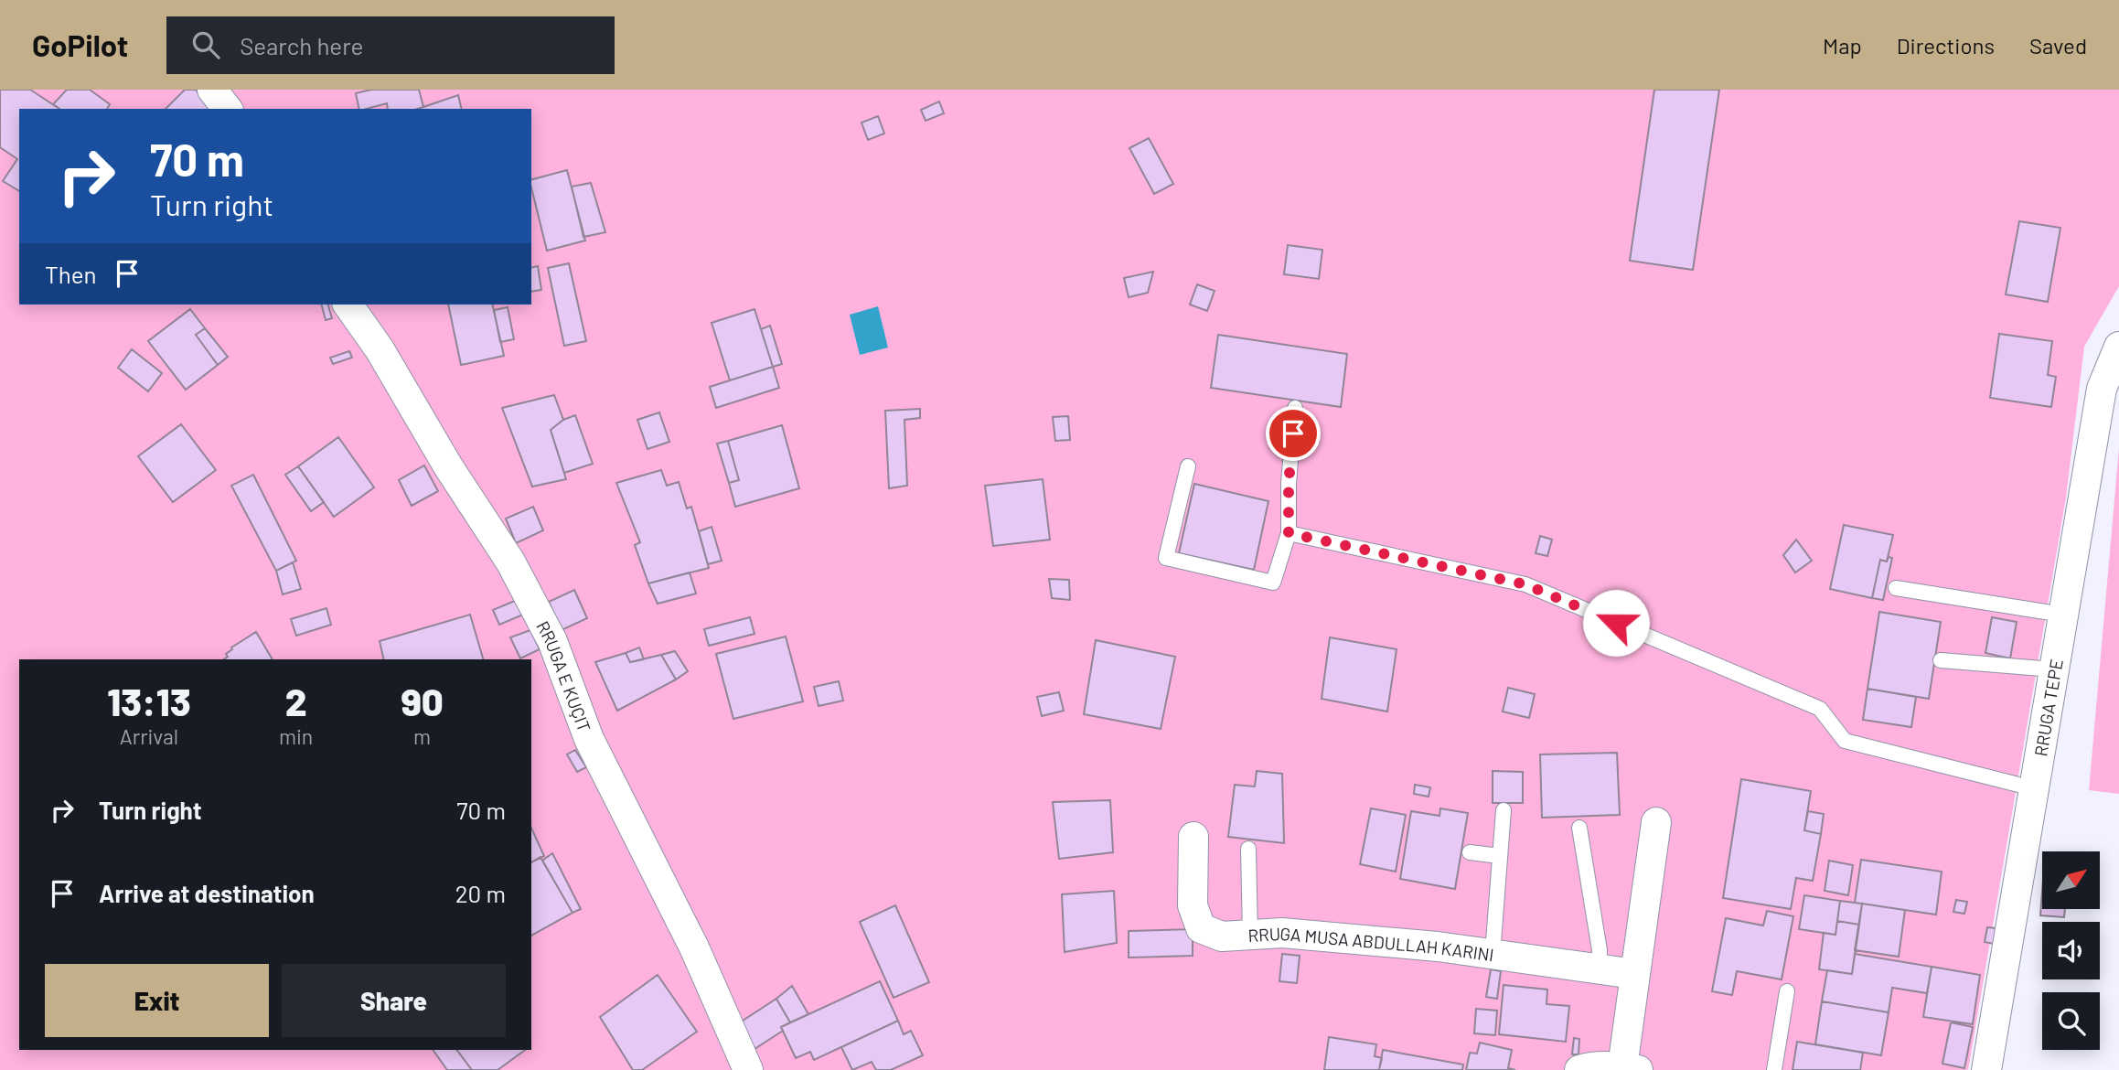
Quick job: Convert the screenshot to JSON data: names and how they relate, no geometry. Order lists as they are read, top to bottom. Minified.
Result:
{"streets":{"street":["RRUGA E KUÇIT","RRUGA TEPE","RRUGA MUSA ABDULLAH KARINI"]},"north":"top right","page":{"header":"GoPilot","search":"Search here","nav":["Map","Directions","Saved"],"turn":["70 m","Turn right"],"then":"Then","eta":["13:13","Arrival","2","min","90","m"],"list":[{"name":"Turn right","value":"70 m"},{"name":"Arrive at destination","value":"20 m"}],"buttons":["Exit","Share"]}}
